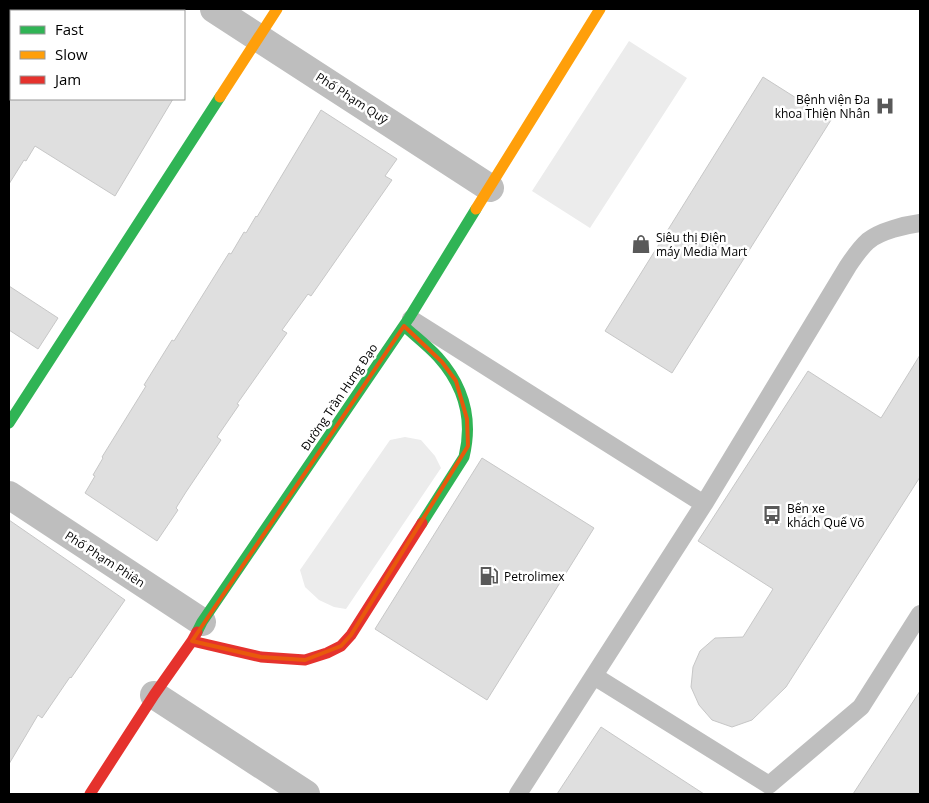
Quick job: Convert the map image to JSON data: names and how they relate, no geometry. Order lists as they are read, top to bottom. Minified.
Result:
{"streets":{"main road":["Đường Trần Hưng Đạo"],"street":["Phố Phạm Quỹ","Phố Phạm Phiên"]},"crossings":[["Phố Phạm Quỹ","Đường Trần Hưng Đạo"],["Đường Trần Hưng Đạo","Phố Phạm Phiên"]],"places":{"hospital":["Bệnh viện Đa khoa Thiện Nhân"],"shop":["Siêu thị Điện máy Media Mart"],"bus stop":["Bến xe khách Quế Võ"],"fuel station":["Petrolimex"]},"legend":["Fast","Slow","Jam"]}
